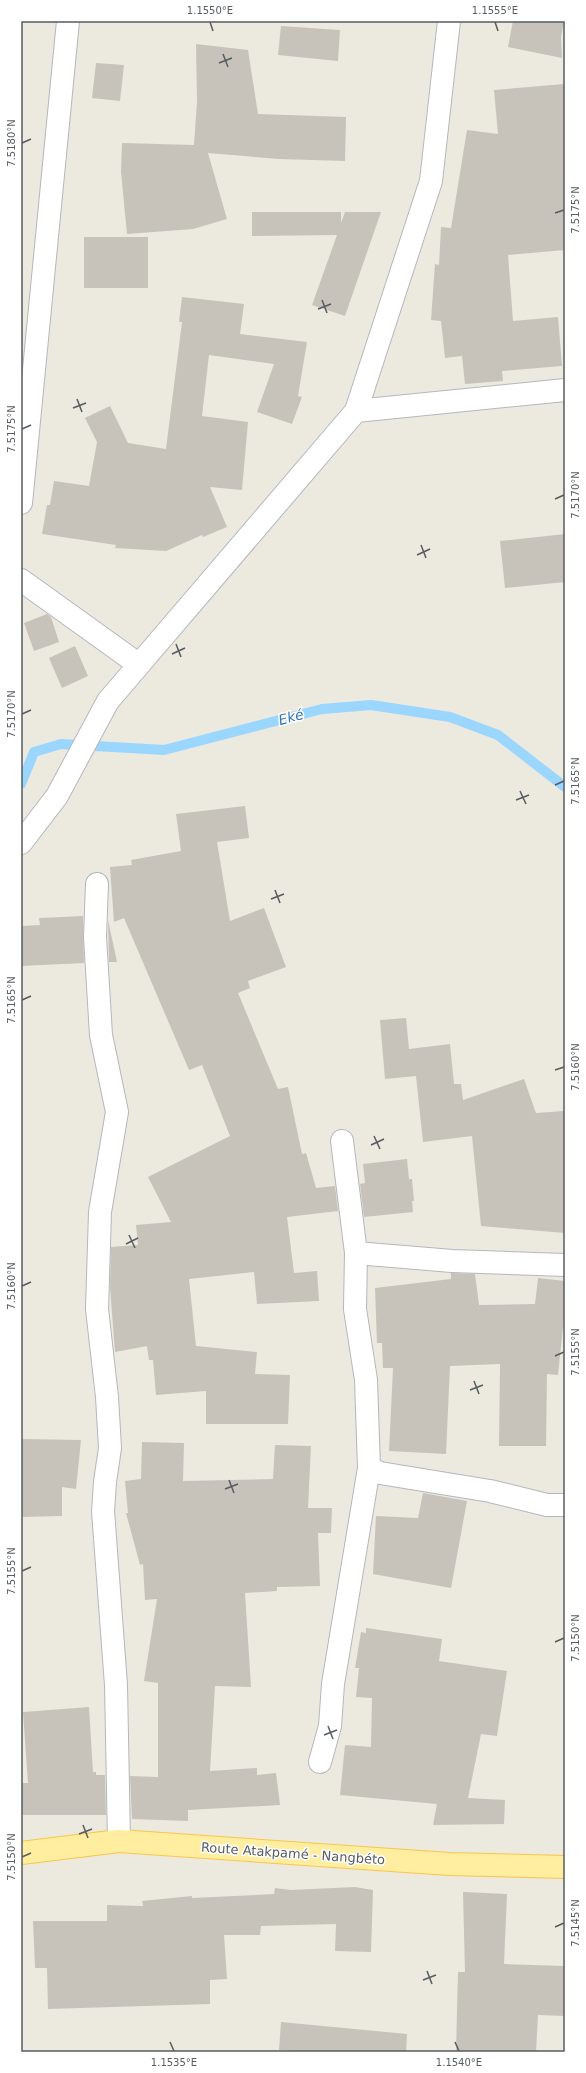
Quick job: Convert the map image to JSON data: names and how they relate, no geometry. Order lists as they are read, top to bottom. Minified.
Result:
{"streets":{"main road":["Route Atakpamé - Nangbéto"]},"water":["Eké"],"coordinates":["1.1550°E","1.1555°E","7.5180°N","7.5175°N","7.5170°N","7.5165°N","7.5160°N","7.5155°N","7.5150°N","7.5145°N","1.1535°E","1.1540°E"]}
